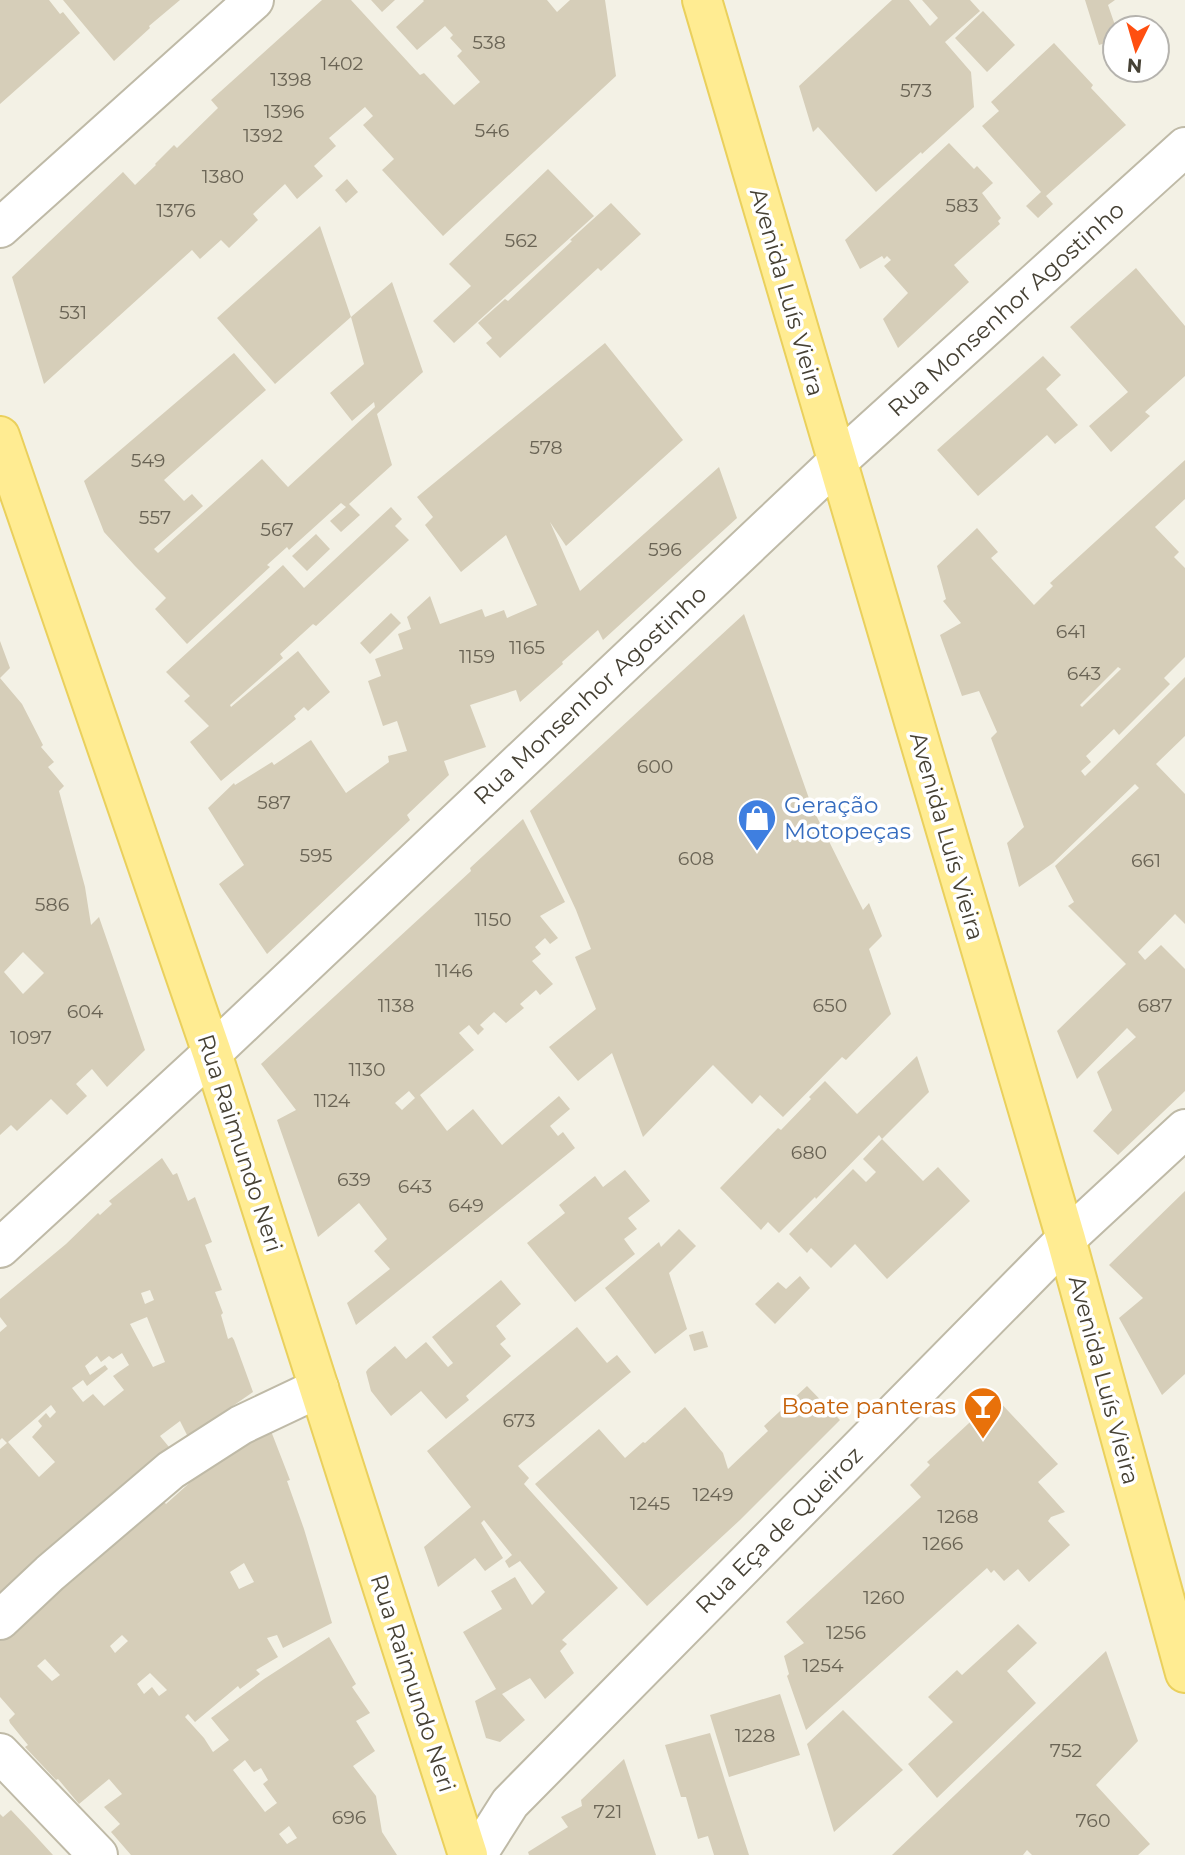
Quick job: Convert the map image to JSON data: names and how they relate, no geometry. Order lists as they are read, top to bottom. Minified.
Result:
{"streets":{"main road":["Avenida Luís Vieira","Rua Raimundo Neri"],"street":["Rua Monsenhor Agostinho","Rua Eça de Queiroz"]},"crossings":[["Avenida Luís Vieira","Rua Monsenhor Agostinho"],["Avenida Luís Vieira","Rua Eça de Queiroz"],["Rua Monsenhor Agostinho","Rua Raimundo Neri"]],"places":{"shop":["Geração Motopeças"],"bar":["Boate panteras"]},"house_numbers":["538","1402","1398","573","1396","546","1392","1380","583","1376","562","531","578","549","557","567","596","641","1165","1159","643","600","587","595","608","661","586","1150","1146","1138","650","687","604","1097","1130","1124","680","639","643","649","673","1249","1245","1268","1266","1260","1256","1254","1228","752","721","696","760"],"north":"bottom"}
